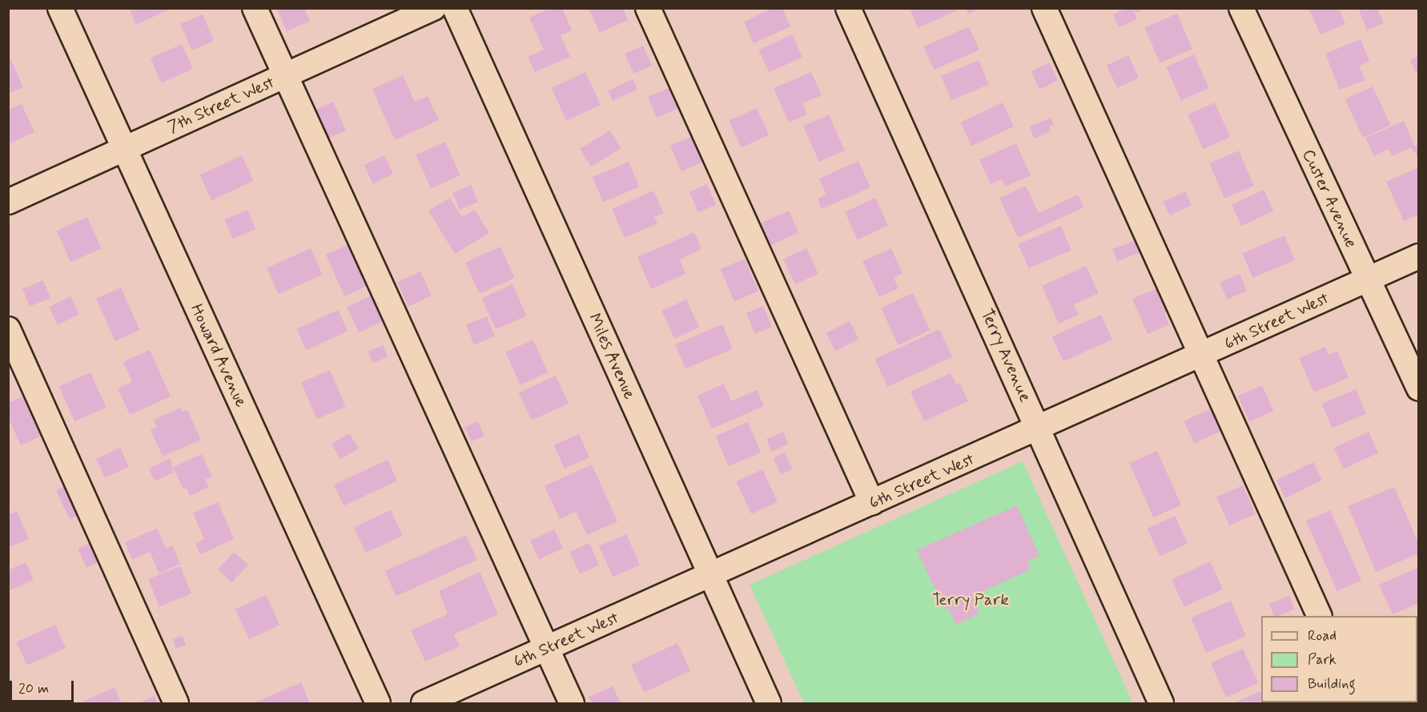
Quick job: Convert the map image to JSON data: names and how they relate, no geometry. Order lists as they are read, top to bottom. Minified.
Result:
{"streets":{"street":["7th Street West","Custer Avenue","6th Street West","Howard Avenue","Terry Avenue","Miles Avenue"]},"crossings":[["7th Street West","Howard Avenue"],["Custer Avenue","6th Street West"],["6th Street West","Terry Avenue"],["6th Street West","Miles Avenue"]],"parks":["Terry Park"],"legend":["Road","Park","Building"],"scale_bar":"20 m"}
